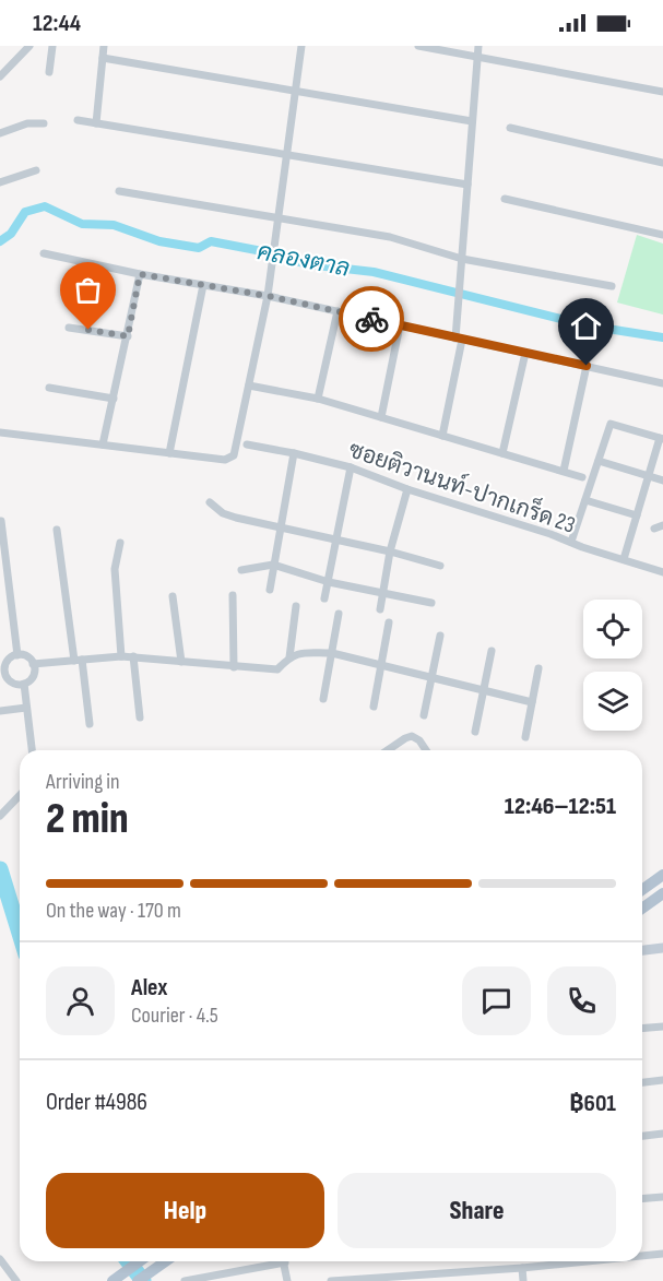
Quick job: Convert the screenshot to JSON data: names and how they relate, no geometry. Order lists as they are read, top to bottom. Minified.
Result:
{"streets":{"street":["ซอยติวานนท์-ปากเกร็ด 23"]},"water":["คลองตาล"],"page":{"status":"12:44","heading":["2 min","Arriving in","12:46–12:51"],"panel":["Alex","Courier · 4.5","Order #4986","฿601"],"bar":"On the way · 170 m","buttons":["Help","Share"]}}
